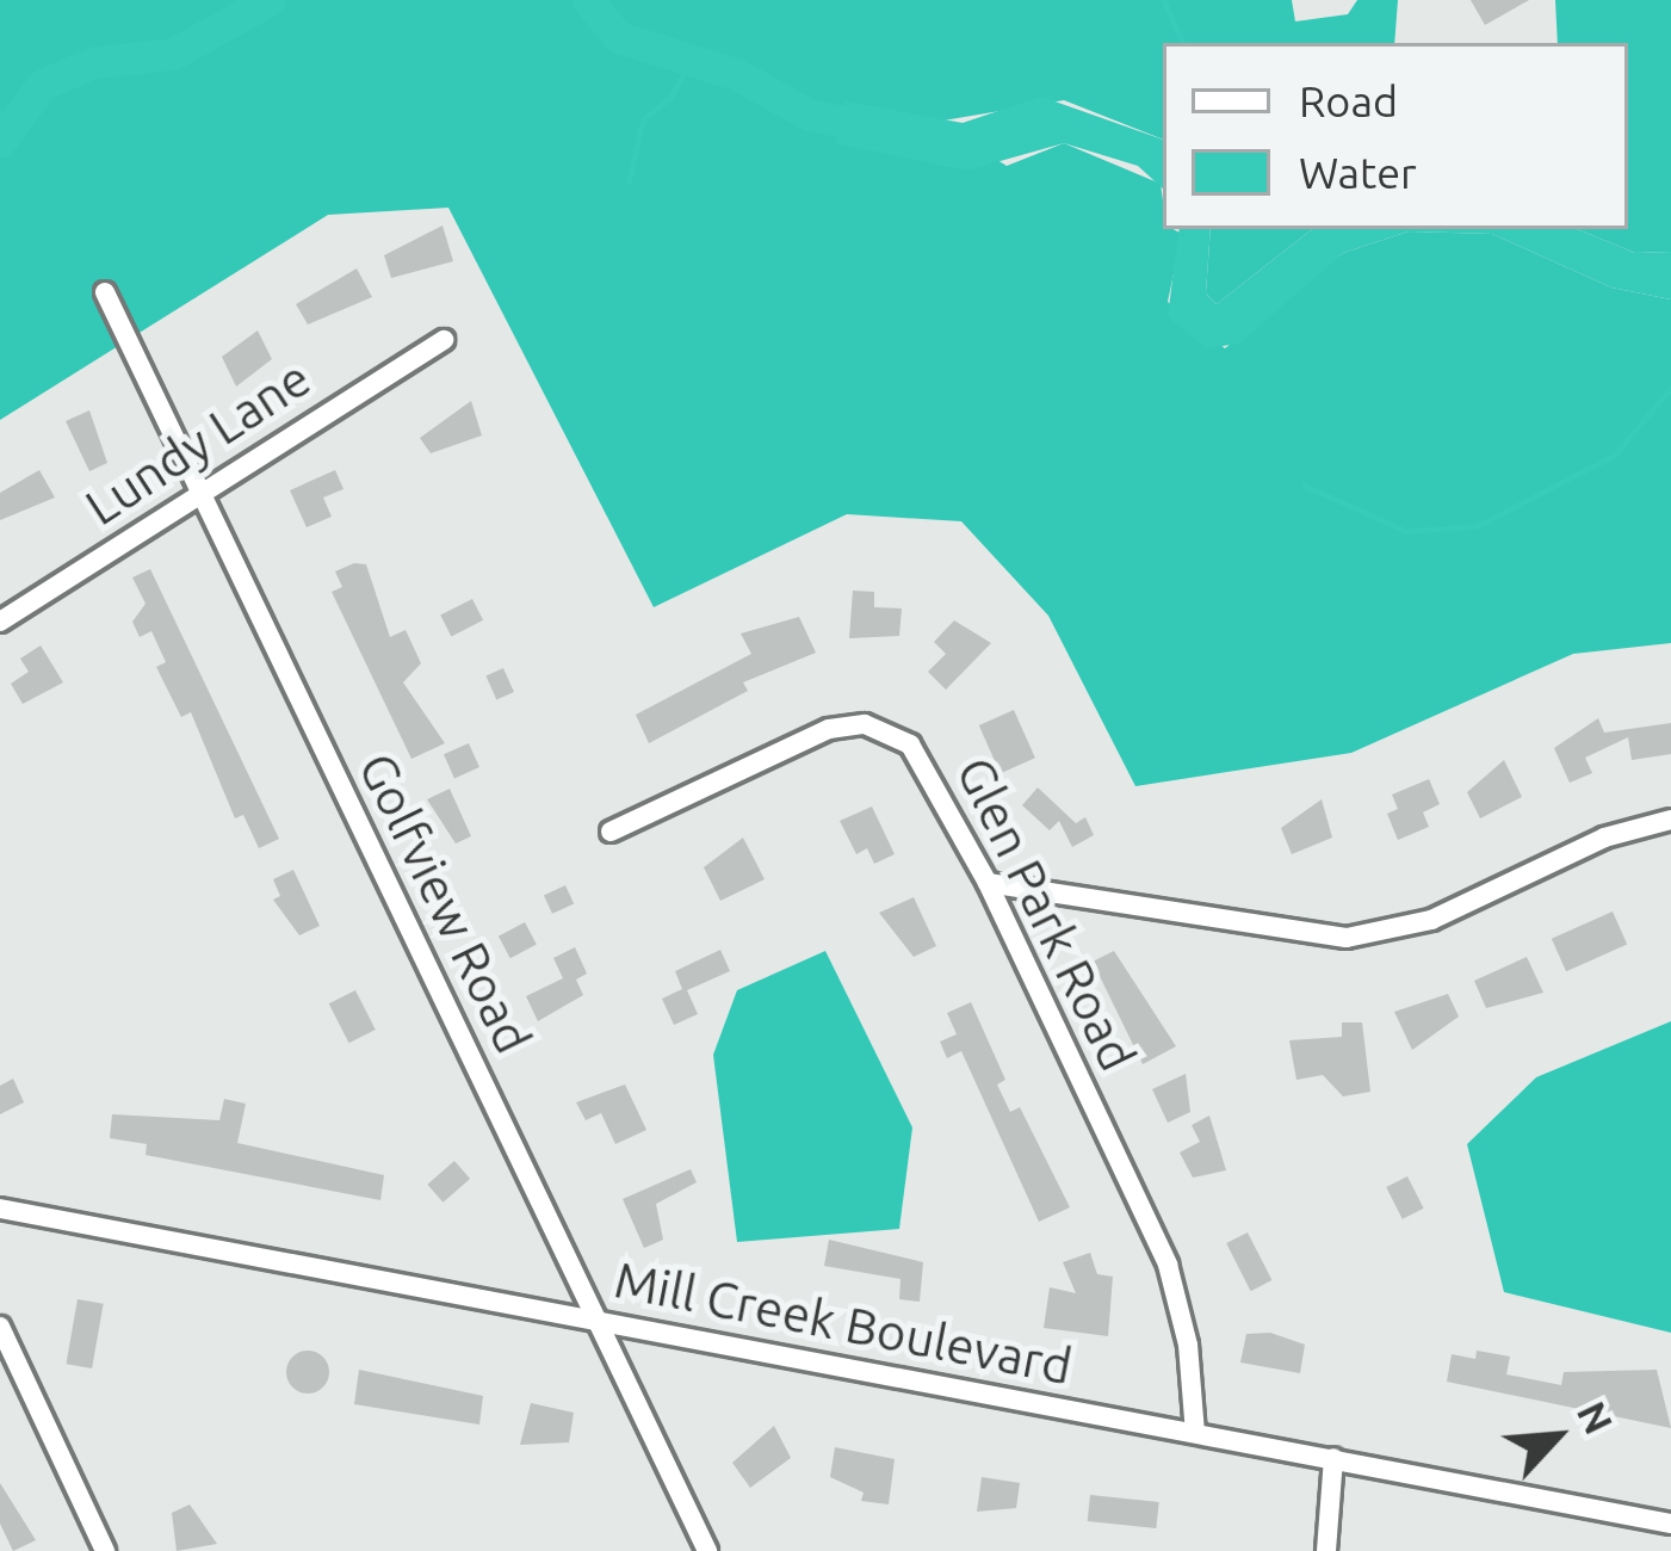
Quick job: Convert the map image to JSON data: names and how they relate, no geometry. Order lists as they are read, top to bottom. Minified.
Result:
{"streets":{"street":["Lundy Lane","Golfview Road","Glen Park Road","Mill Creek Boulevard"]},"crossings":[["Lundy Lane","Golfview Road"],["Golfview Road","Mill Creek Boulevard"],["Glen Park Road","Mill Creek Boulevard"]],"legend":["Road","Water"],"north":"top right"}
